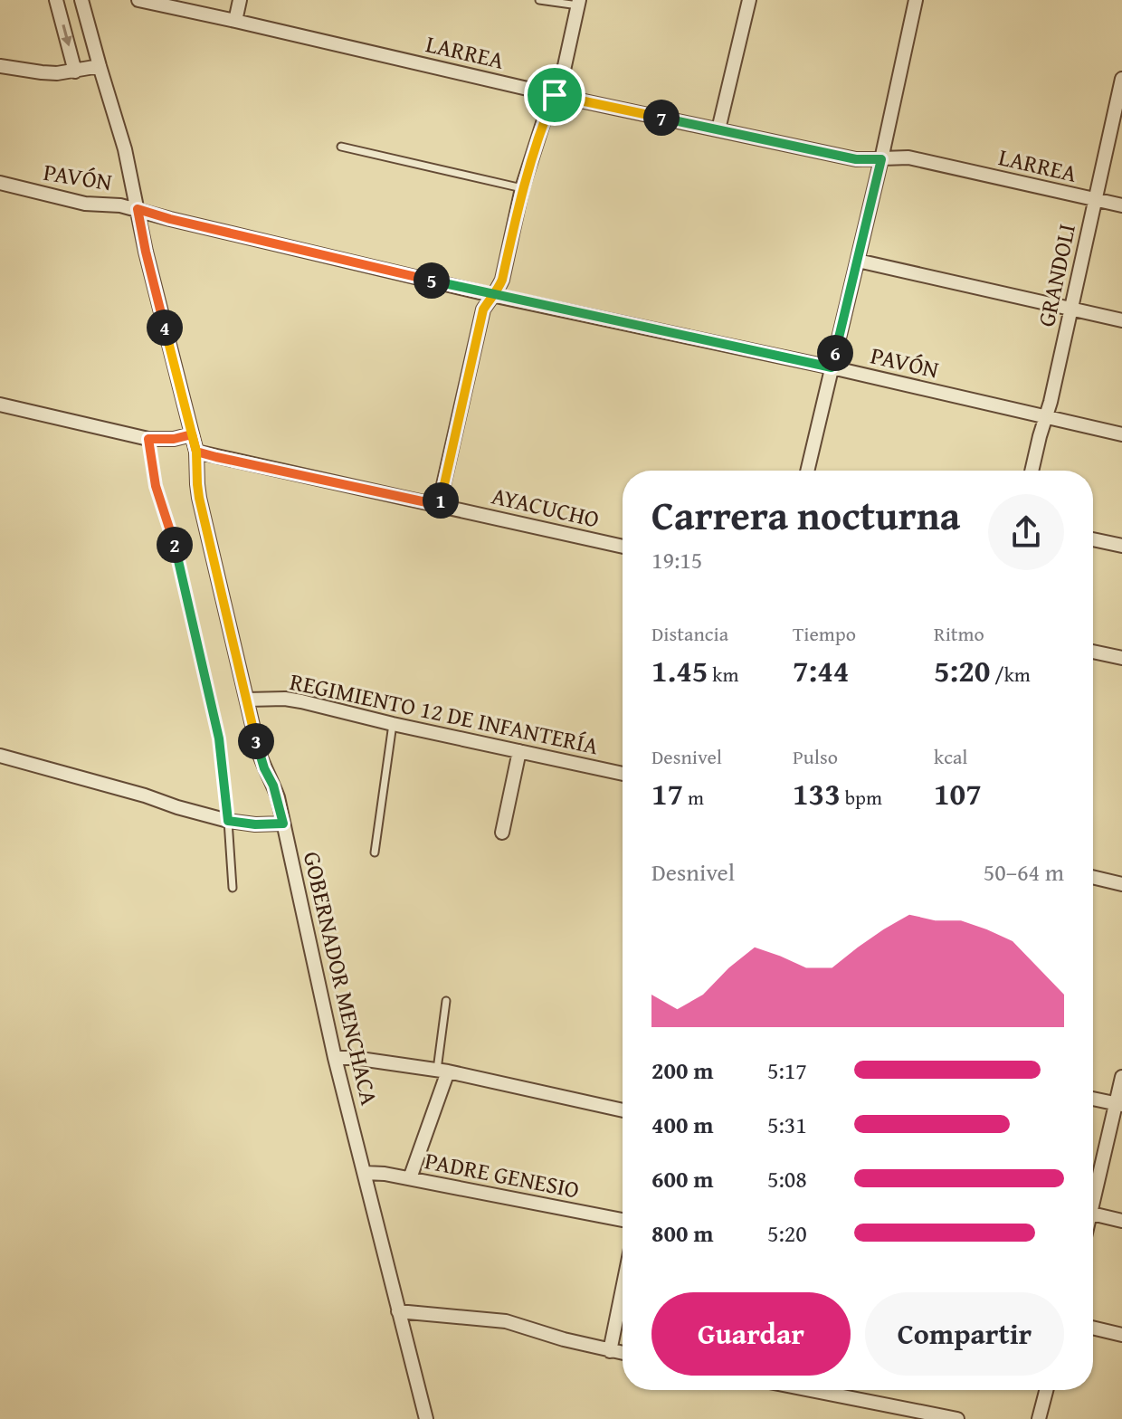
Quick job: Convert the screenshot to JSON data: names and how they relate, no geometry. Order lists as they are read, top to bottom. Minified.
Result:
{"streets":{"street":["LARREA","PAVÓN","GRANDOLI","AYACUCHO","REGIMIENTO 12 DE INFANTERÍA","GOBERNADOR MENCHACA","PADRE GENESIO"]},"crossings":[["LARREA","GRANDOLI"],["PAVÓN","GRANDOLI"],["PAVÓN","GOBERNADOR MENCHACA"],["AYACUCHO","GOBERNADOR MENCHACA"],["REGIMIENTO 12 DE INFANTERÍA","GOBERNADOR MENCHACA"],["GOBERNADOR MENCHACA","PADRE GENESIO"]],"page":{"pins":["7","5","4","6","1","2","3"],"heading":["Carrera nocturna","19:15"],"stats":[["Distancia","1.45 km"],["Tiempo","7:44"],["Ritmo","5:20 /km"],["Desnivel","17 m"],["Pulso","133 bpm"],["kcal","107"]],"chart":["Desnivel","50–64 m"],"list":[{"name":"200 m","note":"5:17"},{"name":"400 m","note":"5:31"},{"name":"600 m","note":"5:08"},{"name":"800 m","note":"5:20"}],"buttons":["Guardar","Compartir"]}}
